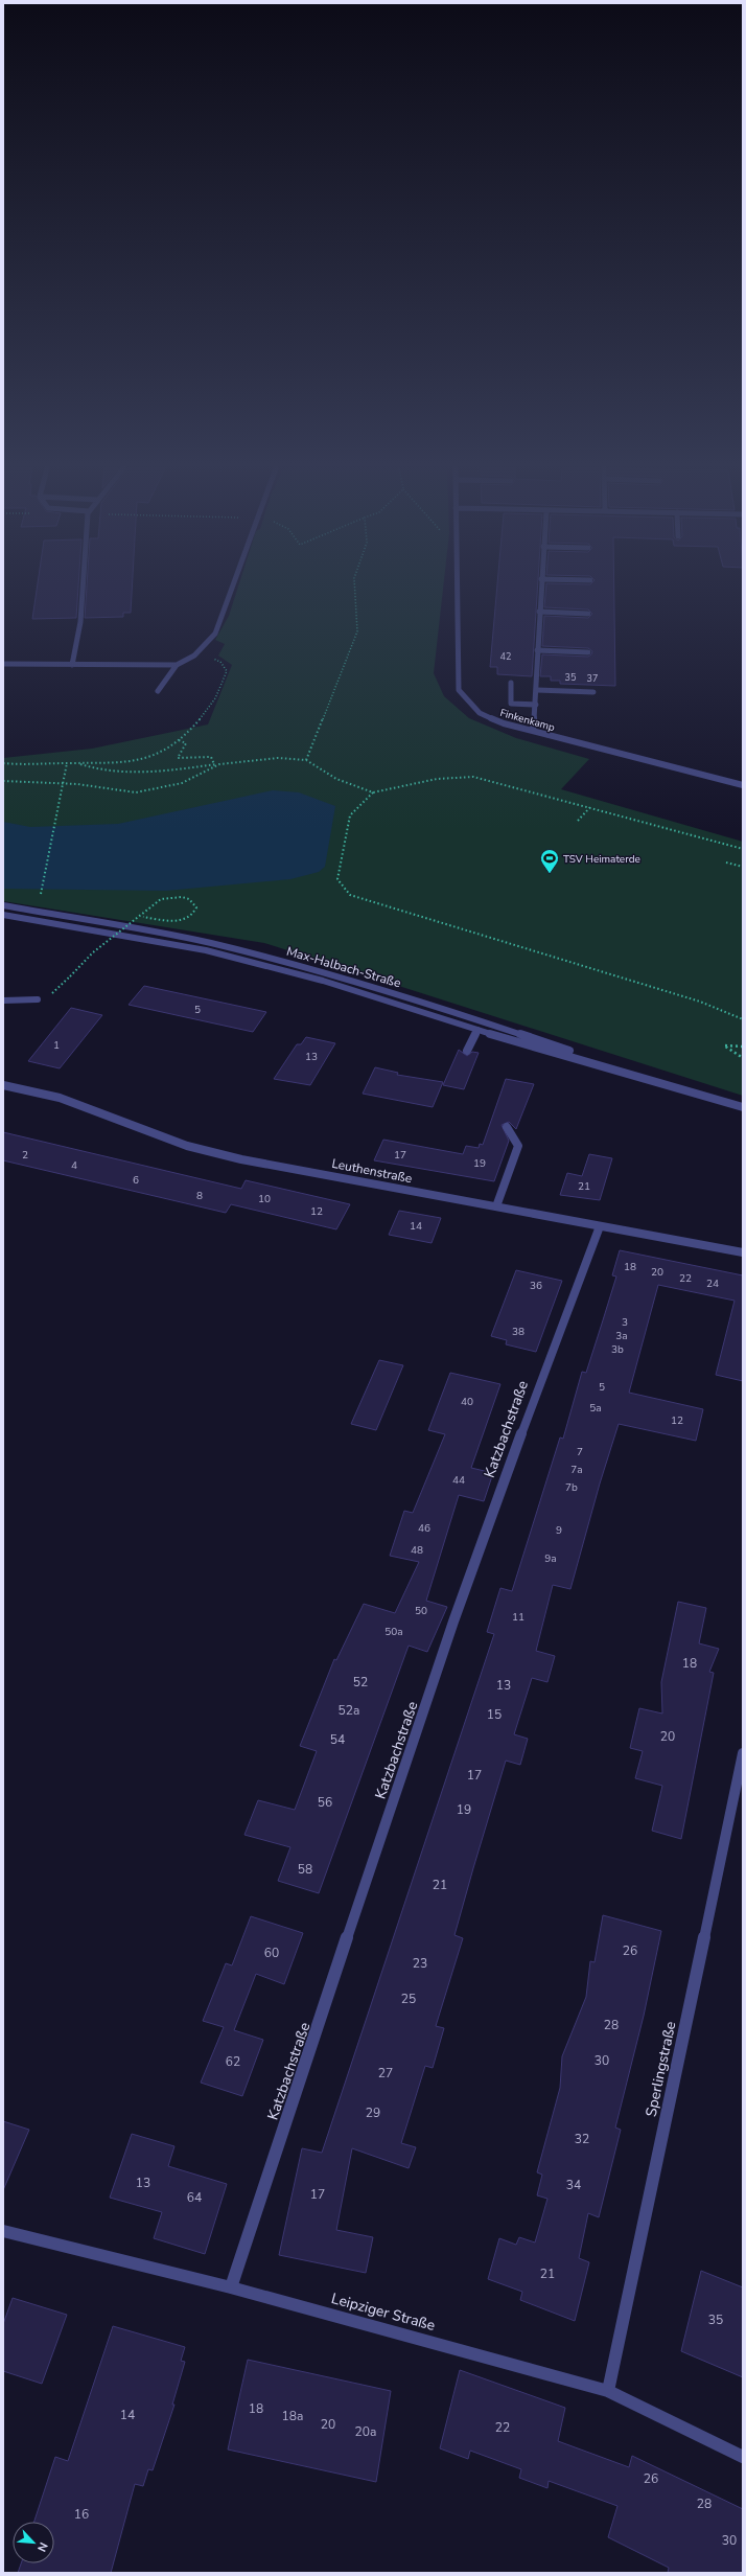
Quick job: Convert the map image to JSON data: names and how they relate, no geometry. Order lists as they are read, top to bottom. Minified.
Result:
{"streets":{"street":["Finkenkamp","Max-Halbach-Straße","Leuthenstraße","Katzbachstraße","Sperlingstraße","Leipziger Straße"]},"crossings":[["Leuthenstraße","Katzbachstraße"],["Katzbachstraße","Leipziger Straße"],["Sperlingstraße","Leipziger Straße"]],"places":{"sports":["TSV Heimaterde"]},"house_numbers":["42","35","37","5","1","13","2","17","19","4","6","21","8","10","12","14","18","20","22","24","36","3","38","3a","3b","5","40","5a","12","7","7a","44","7b","46","9","48","9a","50","11","50a","18","52","13","52a","15","20","54","17","56","19","58","21","26","60","23","25","28","30","62","27","29","32","13","34","17","64","21","35","18","14","18a","20","22","20a","26","28","16","30"],"north":"bottom right"}
